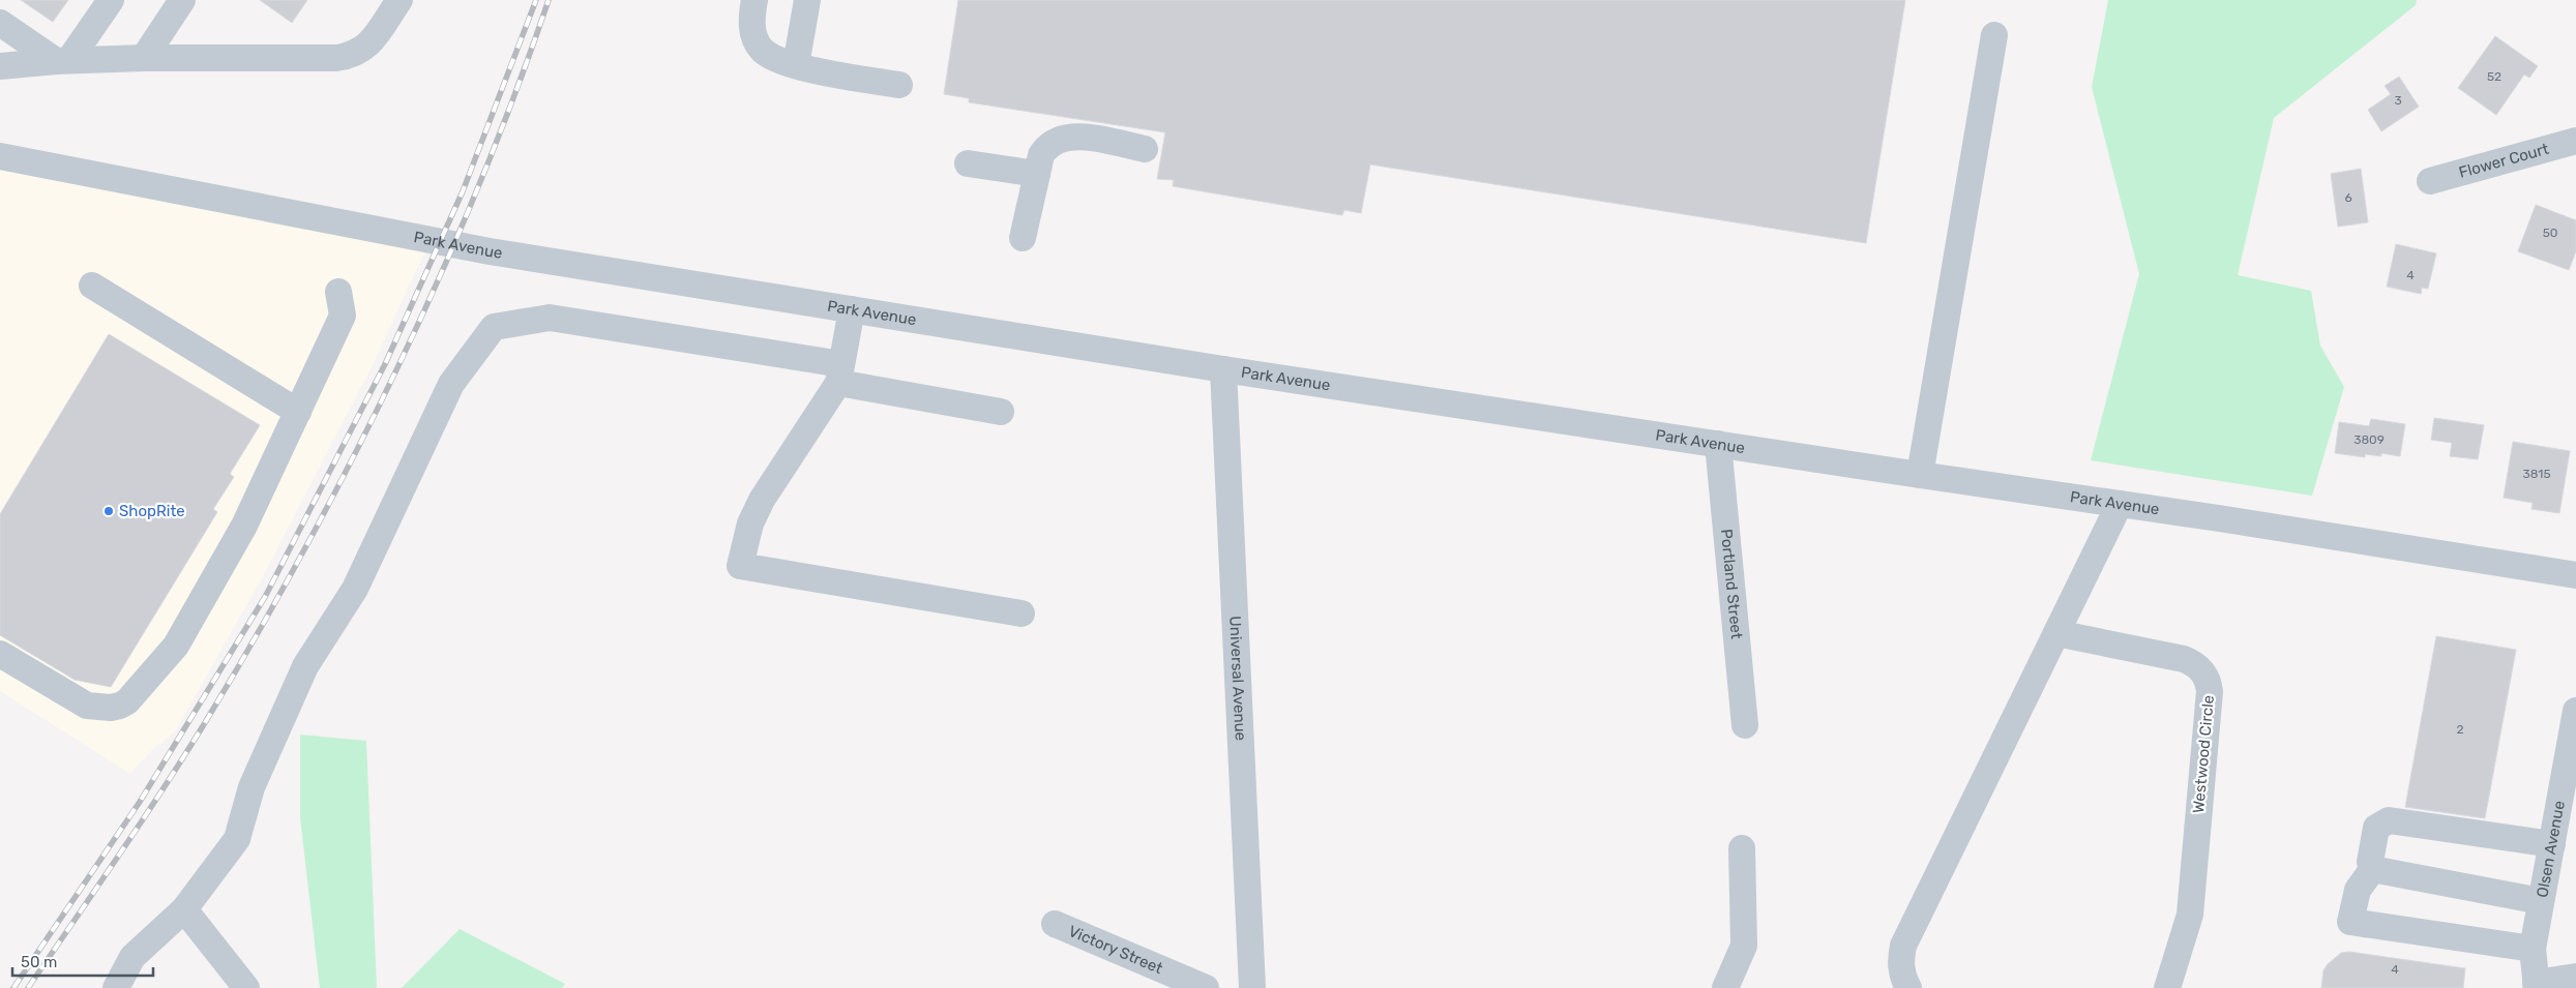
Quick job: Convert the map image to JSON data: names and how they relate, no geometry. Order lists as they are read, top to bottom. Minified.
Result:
{"streets":{"street":["Flower Court","Park Avenue","Portland Street","Universal Avenue","Westwood Circle","Olsen Avenue","Victory Street"]},"crossings":[["Park Avenue","Portland Street"],["Park Avenue","Universal Avenue"]],"places":["ShopRite"],"house_numbers":["52","3","6","50","4","3809","3815","2","4"],"scale_bar":"50 m"}
